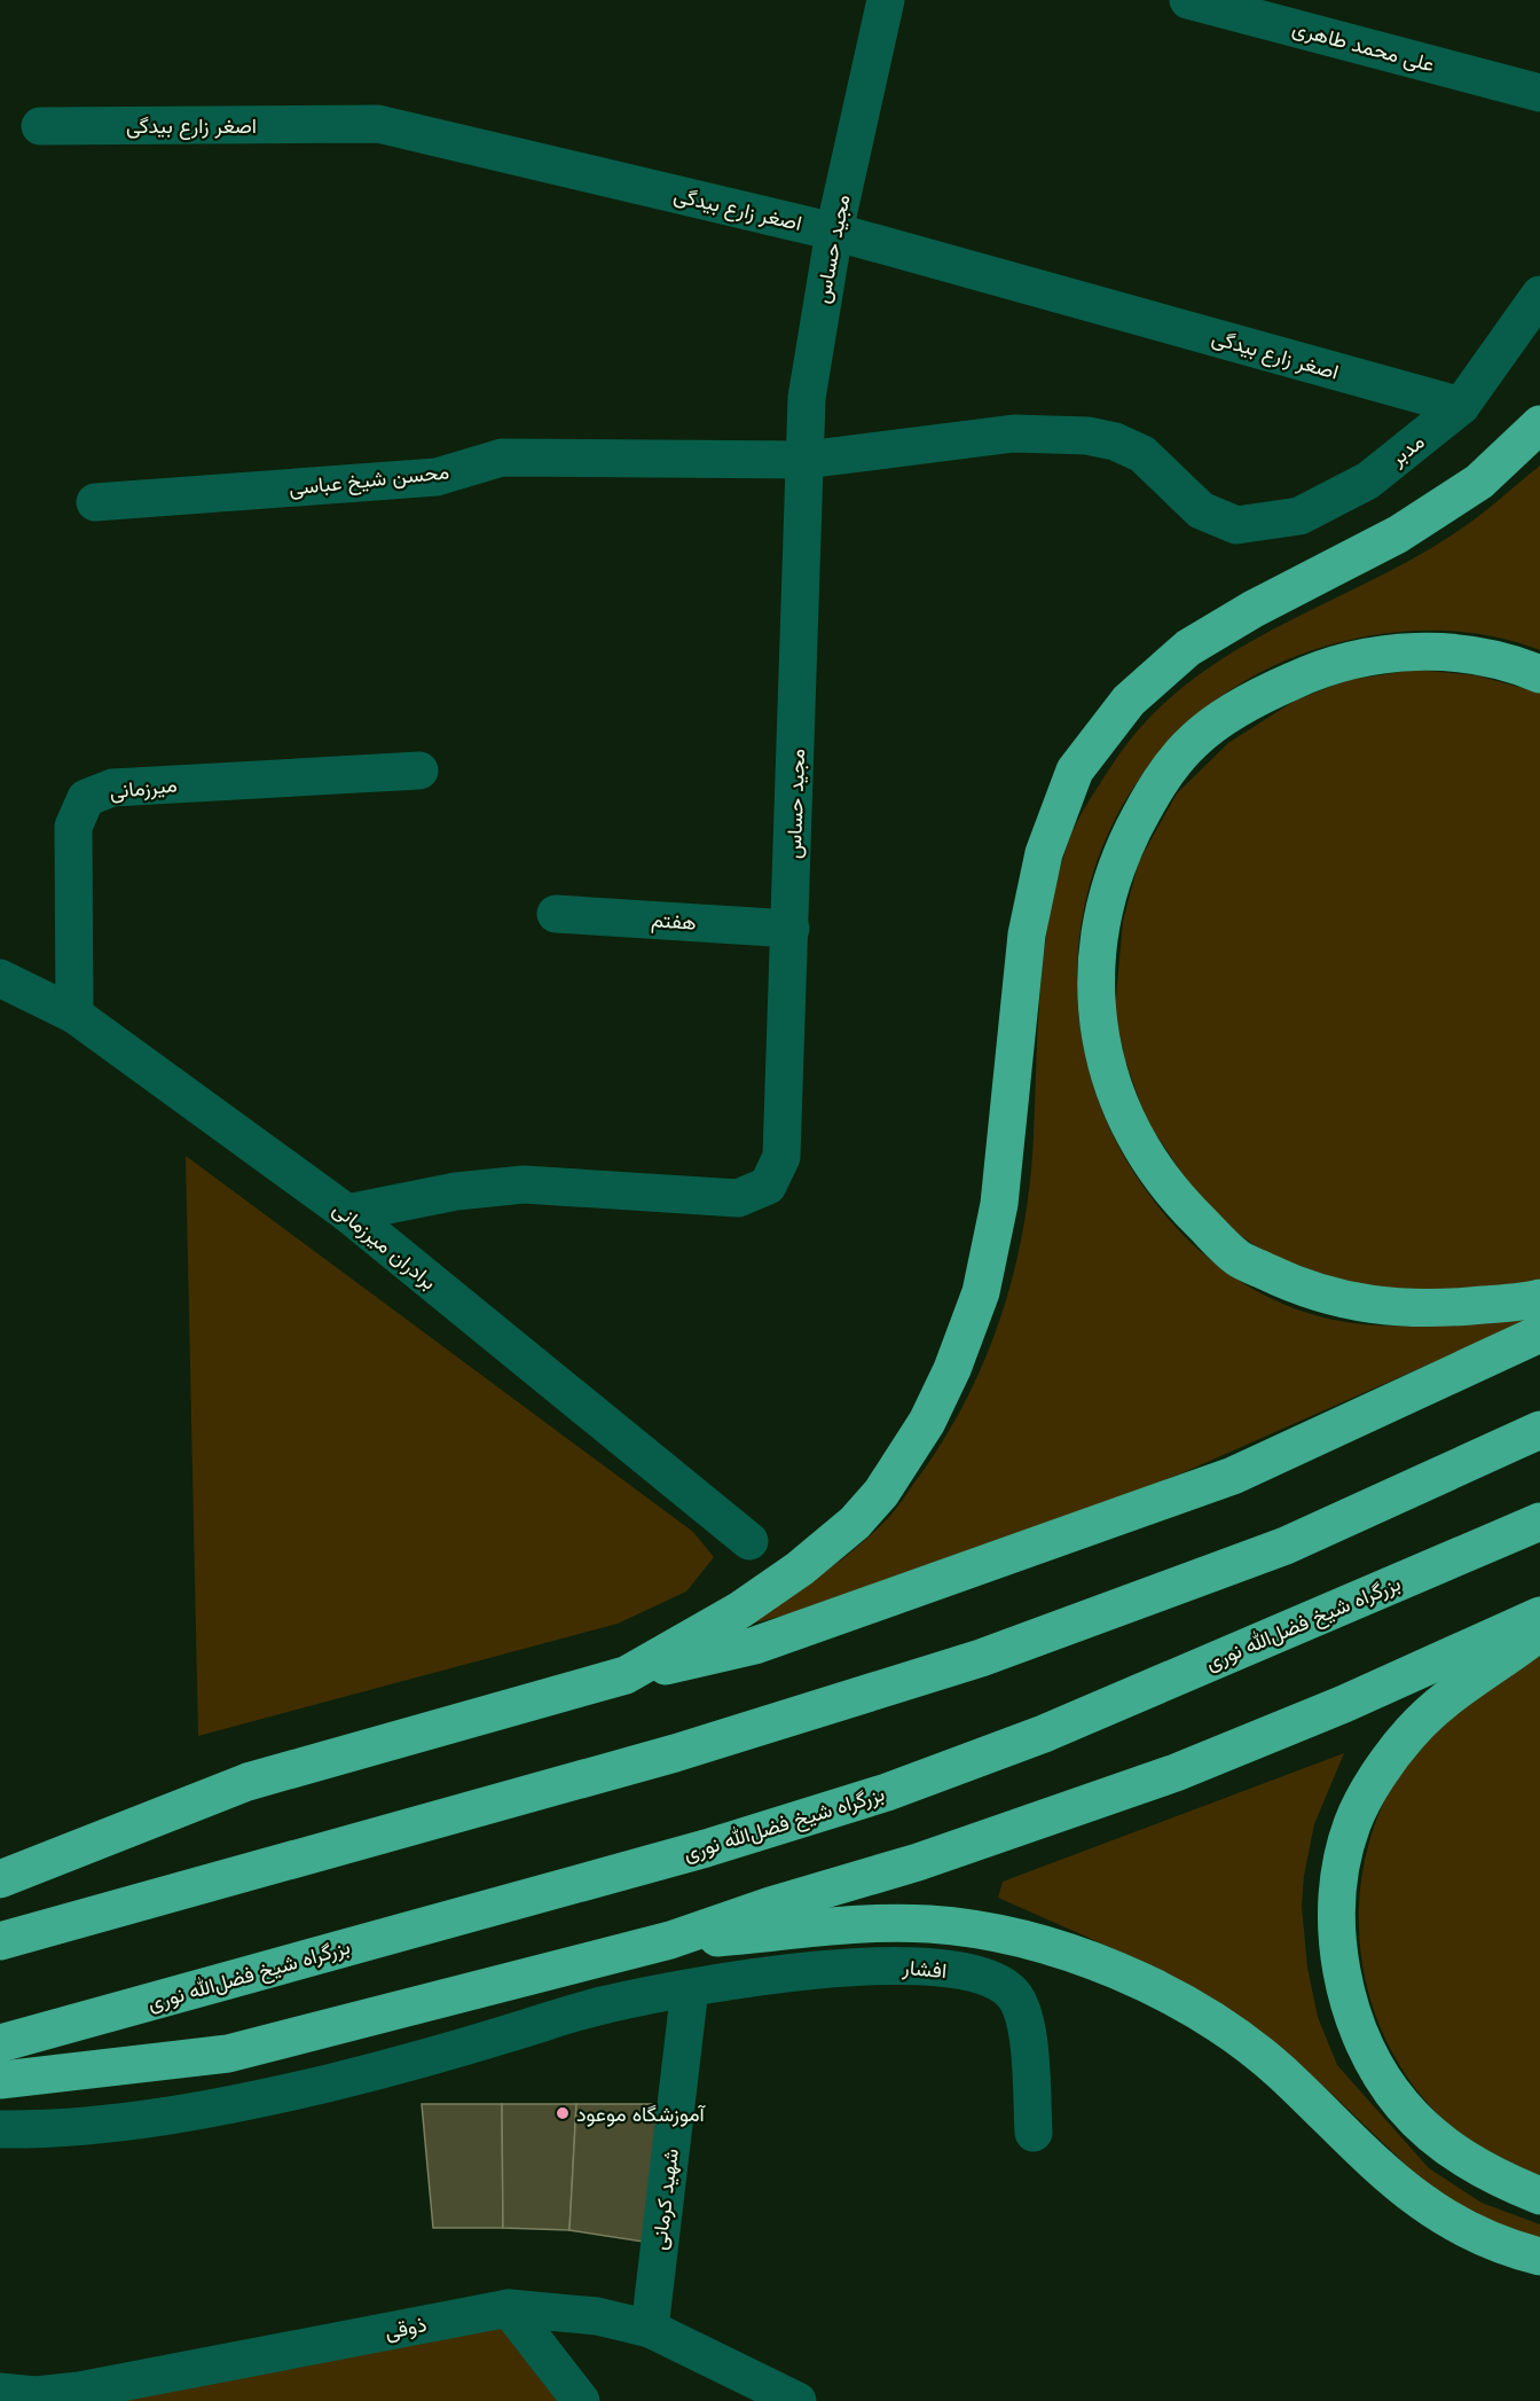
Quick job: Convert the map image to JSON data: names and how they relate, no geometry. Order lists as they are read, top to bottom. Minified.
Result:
{"streets":{"highway":["بزرگراه شیخ فضل‌الله نوری"],"street":["علی محمد طاهری","اصغر زارع بیدگی","مجید حساس","مدبر","محسن شیخ عباسی","میرزمانی","هفتم","برادران میرزمانی","افشار","شهید کرمانی","ذوقی"]},"crossings":[["اصغر زارع بیدگی","مجید حساس"],["اصغر زارع بیدگی","مدبر"],["مجید حساس","محسن شیخ عباسی"],["مجید حساس","هفتم"],["مجید حساس","برادران میرزمانی"],["مدبر","محسن شیخ عباسی"],["میرزمانی","برادران میرزمانی"],["افشار","شهید کرمانی"],["شهید کرمانی","ذوقی"]],"places":["آموزشگاه موعود"]}
